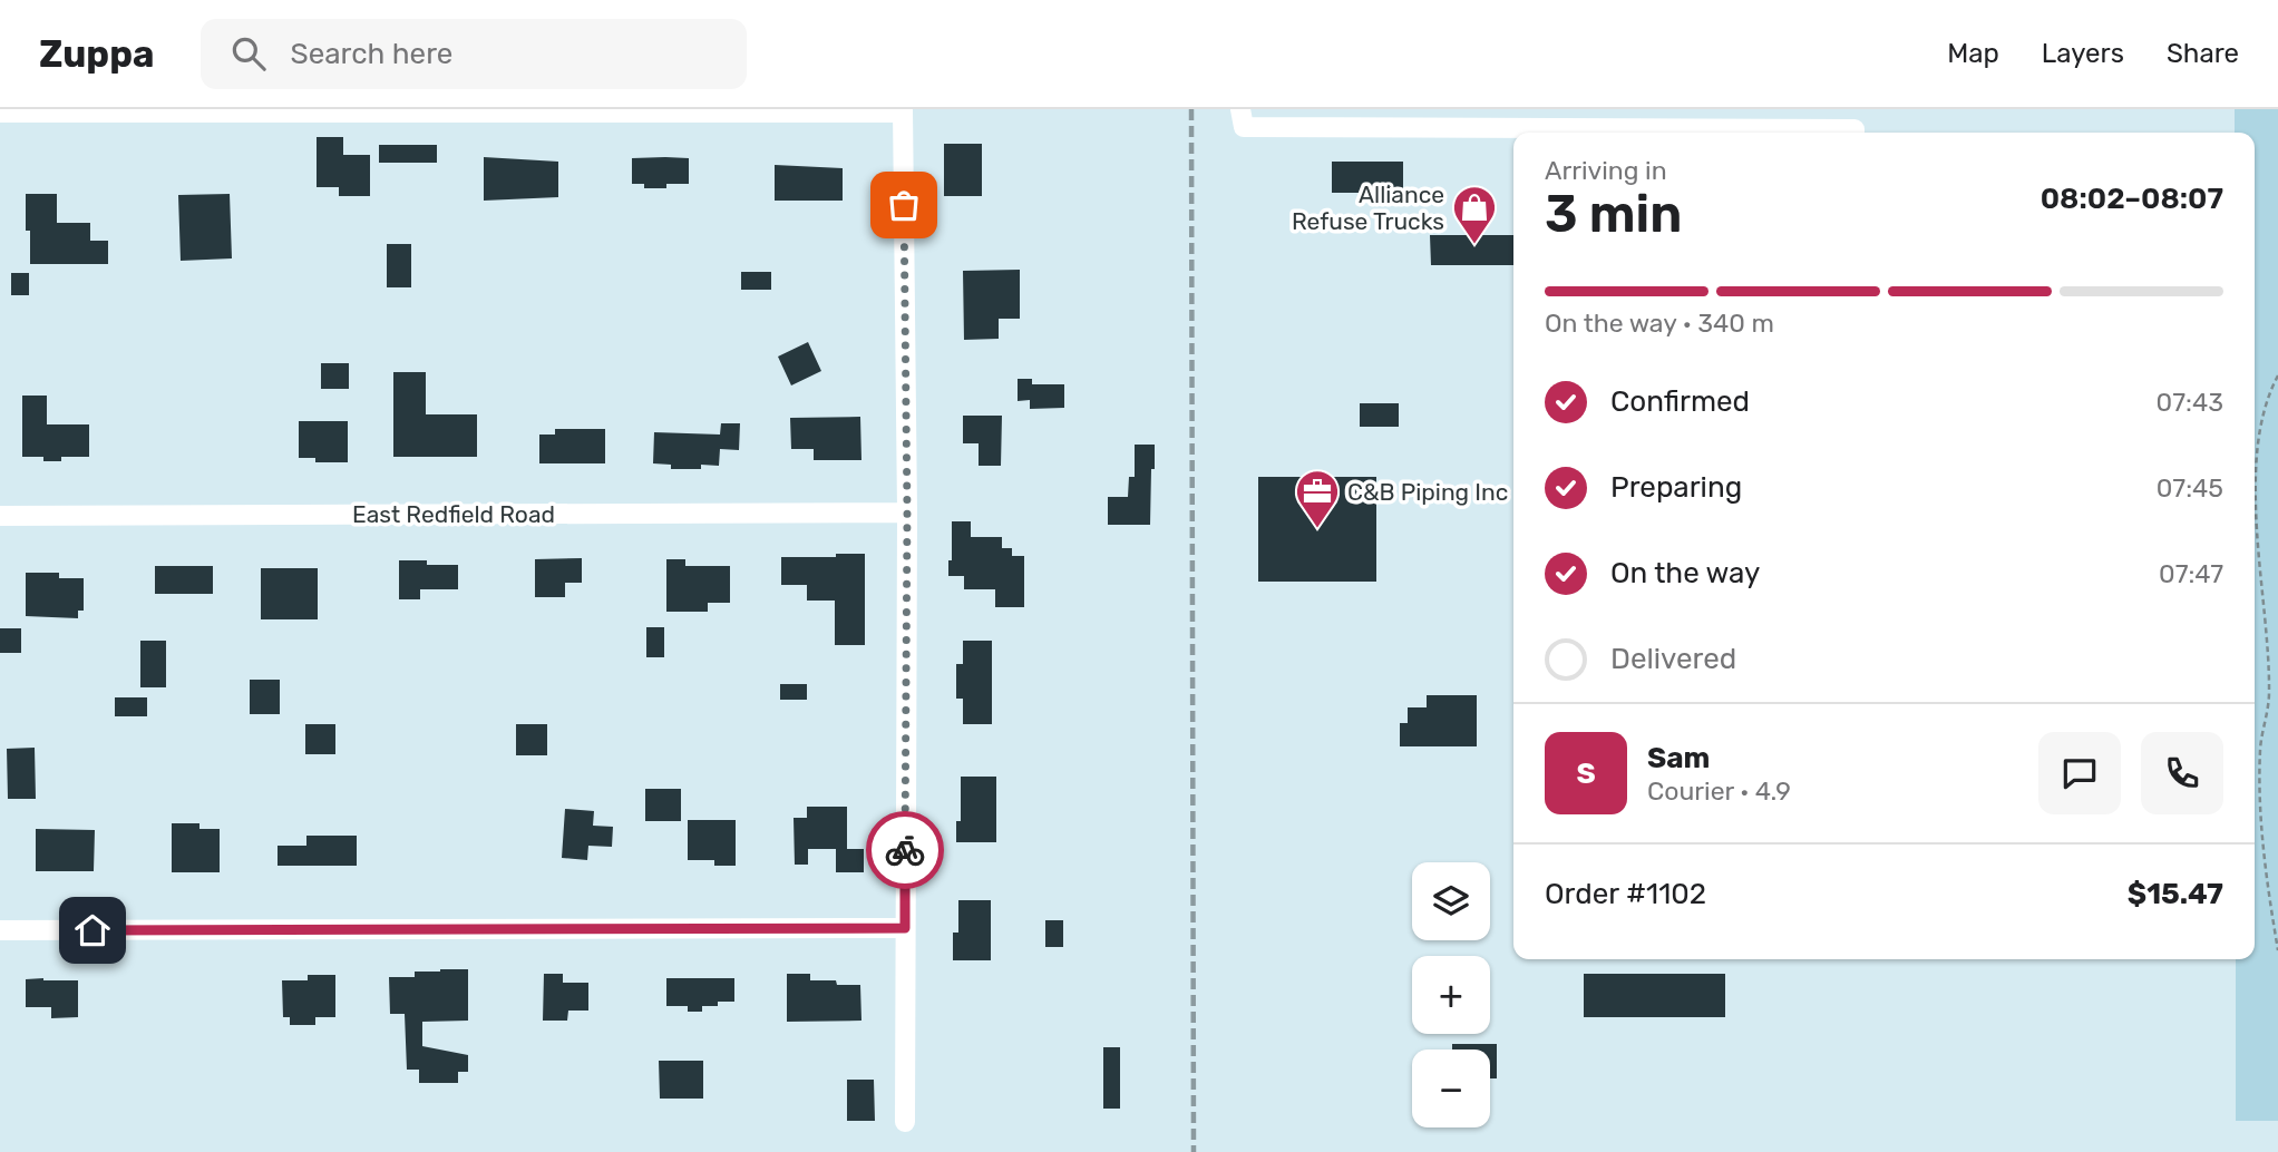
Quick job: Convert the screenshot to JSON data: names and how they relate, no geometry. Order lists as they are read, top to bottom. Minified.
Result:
{"streets":{"street":["East Redfield Road"]},"places":{"shop":["Alliance Refuse Trucks"],"office":["C&B Piping Inc"]},"page":{"header":"Zuppa","search":"Search here","nav":["Map","Layers","Share"],"heading":["3 min","Arriving in","08:02–08:07"],"panel":["Sam","Courier · 4.9","Order #1102","$15.47"],"bar":"On the way · 340 m","list":[["Confirmed","07:43"],["Preparing","07:45"],["On the way","07:47"],"Delivered"],"round":"S","map_buttons":["+","−"]}}
